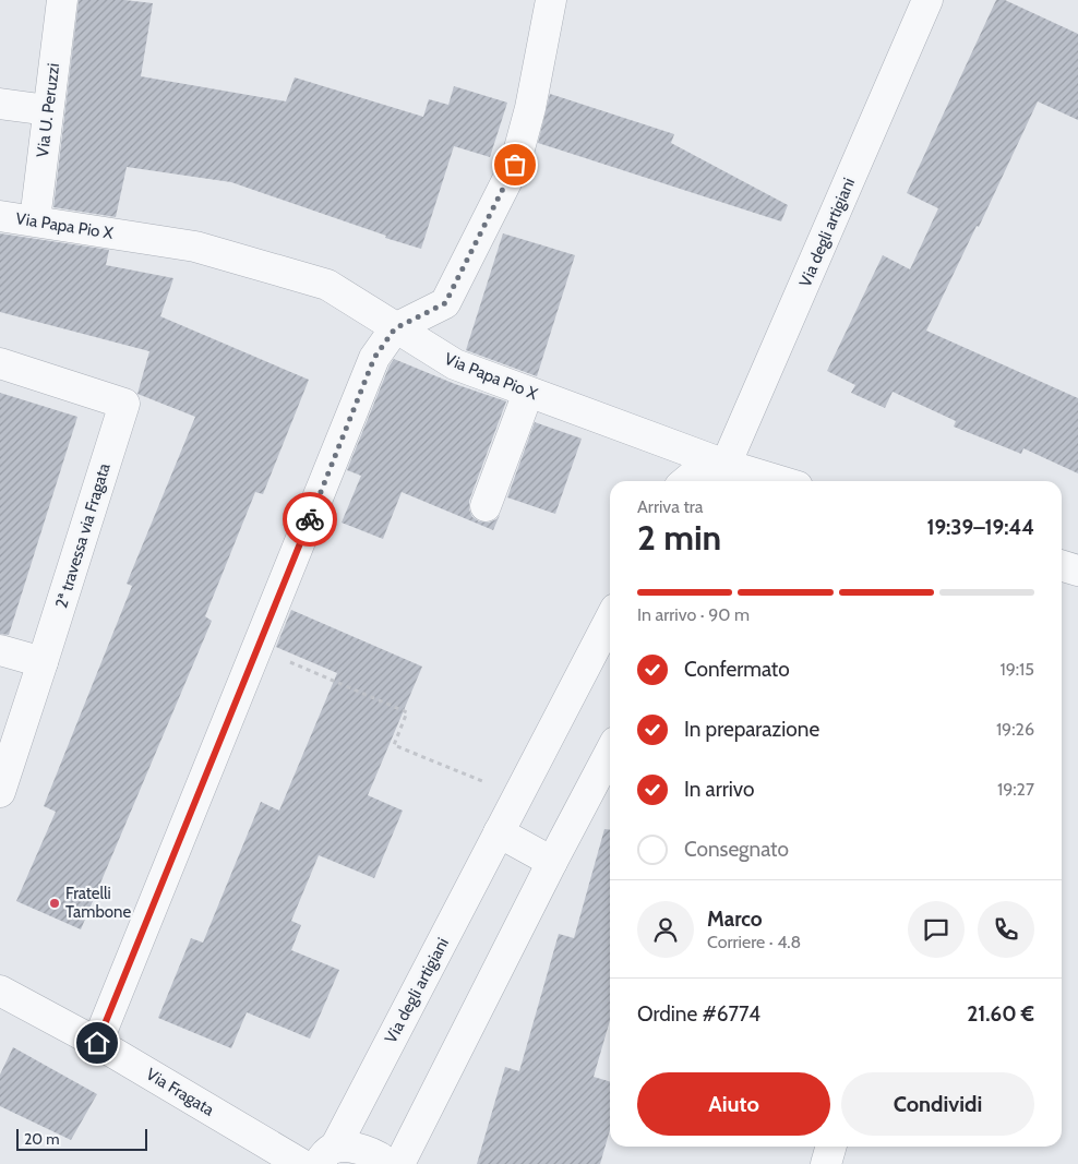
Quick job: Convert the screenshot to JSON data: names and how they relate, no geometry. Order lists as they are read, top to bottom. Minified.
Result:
{"streets":{"street":["Via U. Peruzzi","Via Papa Pio X","Via degli artigiani","2ª travessa via Fragata","Via Fragata"]},"crossings":[["Via U. Peruzzi","Via Papa Pio X"],["Via Papa Pio X","Via degli artigiani"]],"places":["Fratelli Tambone"],"scale_bar":"20 m","page":{"heading":["2 min","Arriva tra","19:39–19:44"],"panel":["Marco","Corriere · 4.8","Ordine #6774","21.60 €"],"bar":"In arrivo · 90 m","list":[["Confermato","19:15"],["In preparazione","19:26"],["In arrivo","19:27"],"Consegnato"],"buttons":["Aiuto","Condividi"],"scale":"20 m"}}
